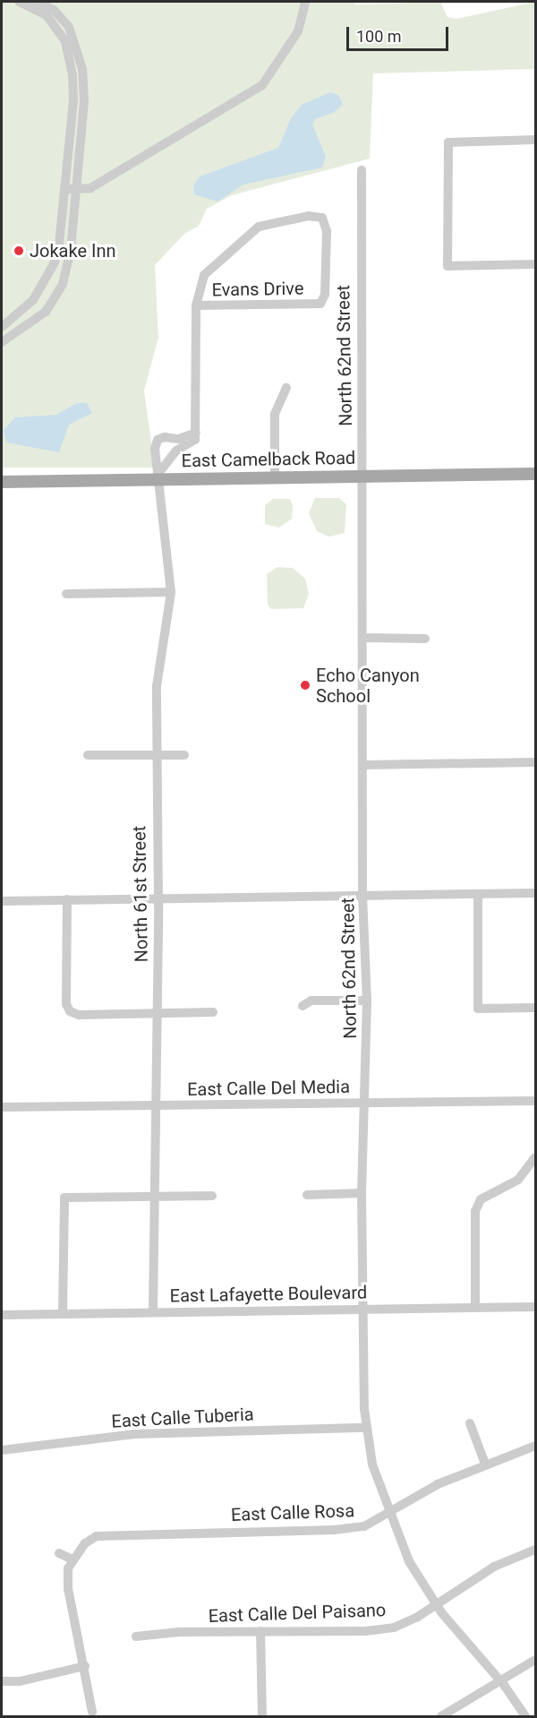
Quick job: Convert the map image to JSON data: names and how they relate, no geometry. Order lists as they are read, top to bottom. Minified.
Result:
{"streets":{"main road":["East Camelback Road"],"street":["Evans Drive","North 62nd Street","North 61st Street","East Calle Del Media","East Lafayette Boulevard","East Calle Tuberia","East Calle Rosa","East Calle Del Paisano"]},"crossings":[["North 62nd Street","East Camelback Road"],["North 62nd Street","East Calle Del Media"],["North 62nd Street","East Lafayette Boulevard"],["North 62nd Street","East Calle Tuberia"],["North 62nd Street","East Calle Rosa"],["North 62nd Street","East Calle Del Paisano"],["East Camelback Road","North 61st Street"],["North 61st Street","East Calle Del Media"],["North 61st Street","East Lafayette Boulevard"]],"places":["Jokake Inn","Echo Canyon School"],"scale_bar":"100 m"}
